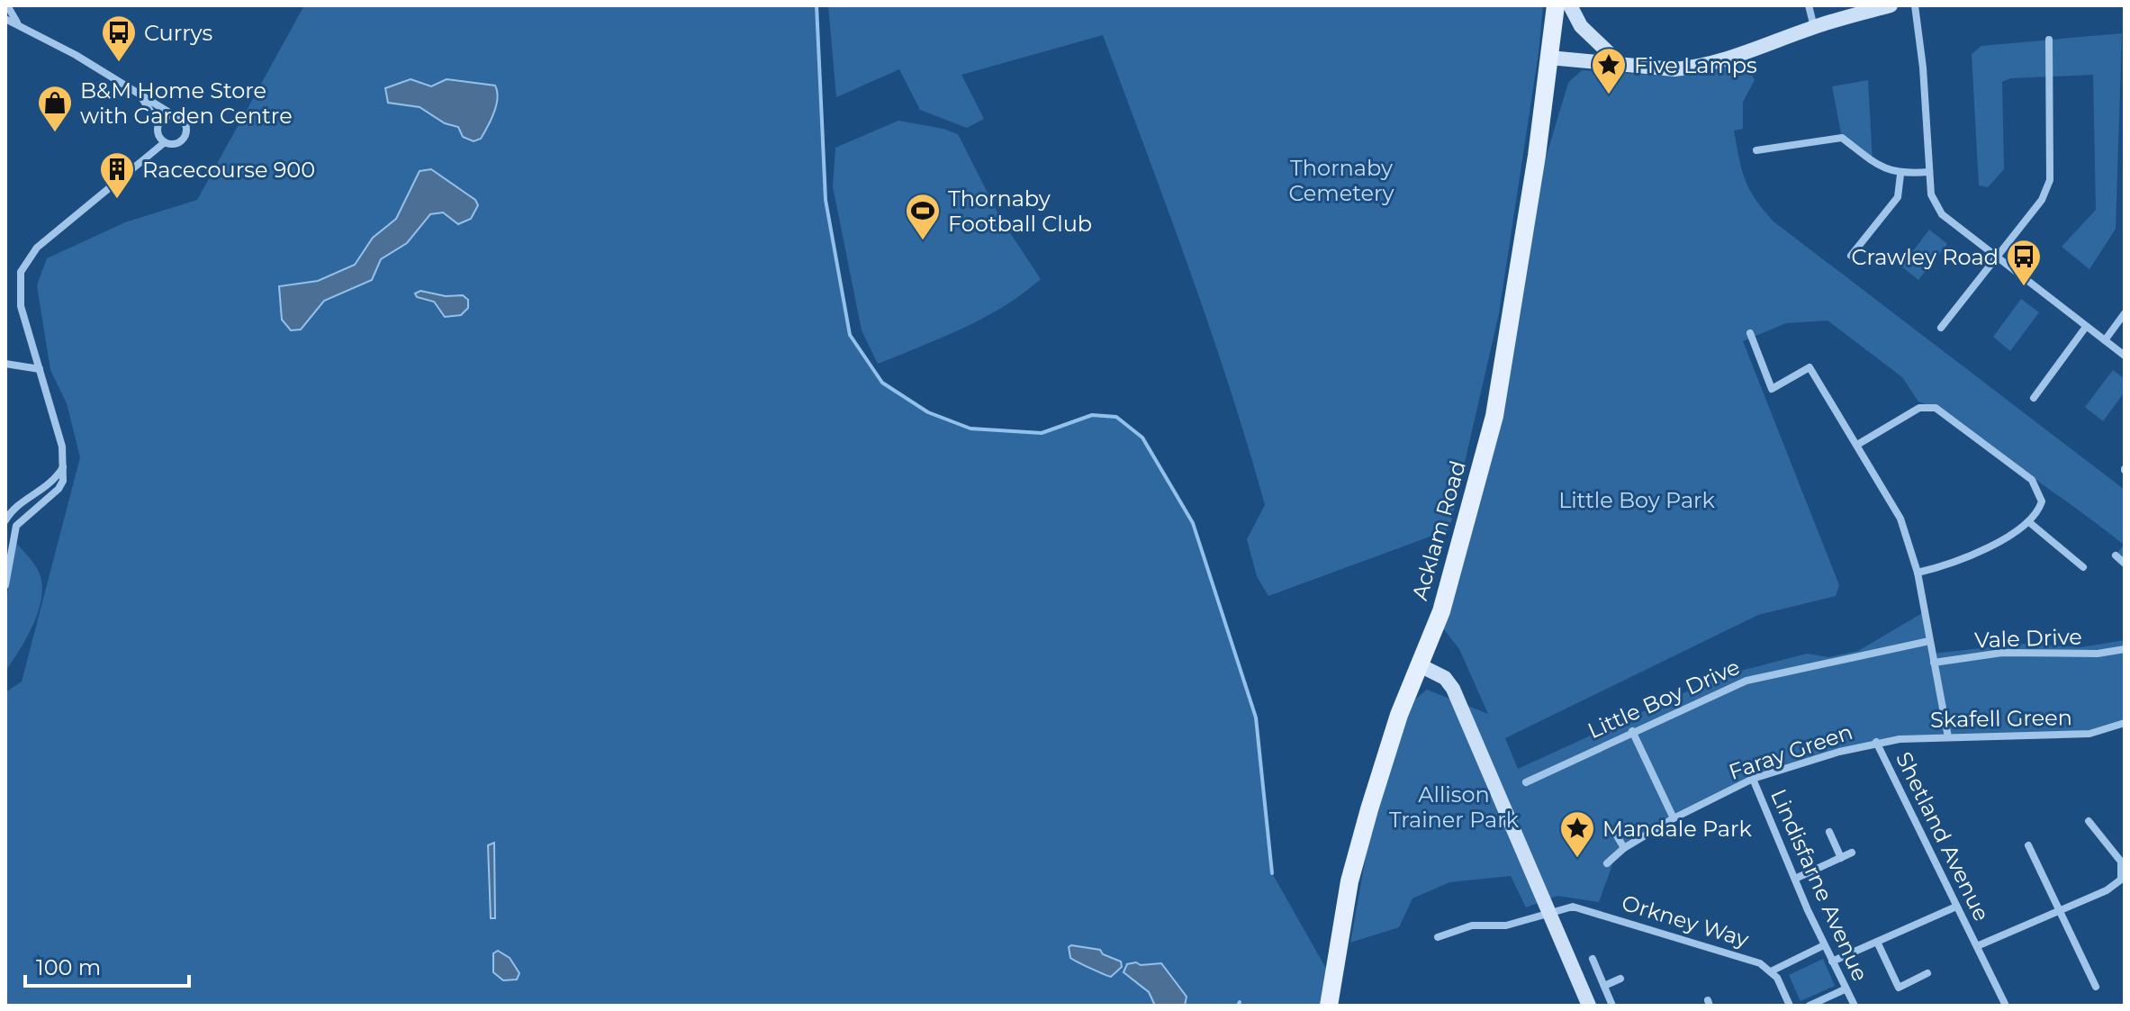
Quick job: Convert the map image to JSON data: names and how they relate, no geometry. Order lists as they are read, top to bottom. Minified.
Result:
{"streets":{"main road":["Acklam Road"],"street":["Vale Drive","Little Boy Drive","Skafell Green","Faray Green","Shetland Avenue","Lindisfarne Avenue","Orkney Way"]},"crossings":[["Skafell Green","Faray Green"],["Skafell Green","Shetland Avenue"],["Faray Green","Shetland Avenue"],["Faray Green","Lindisfarne Avenue"]],"parks":["Thornaby Cemetery","Little Boy Park","Allison Trainer Park"],"places":{"bus stop":["Currys","Crawley Road"],"place":["Five Lamps","Mandale Park"],"shop":["B&M Home Store with Garden Centre"],"building":["Racecourse 900"],"sports":["Thornaby Football Club"]},"scale_bar":"100 m"}
